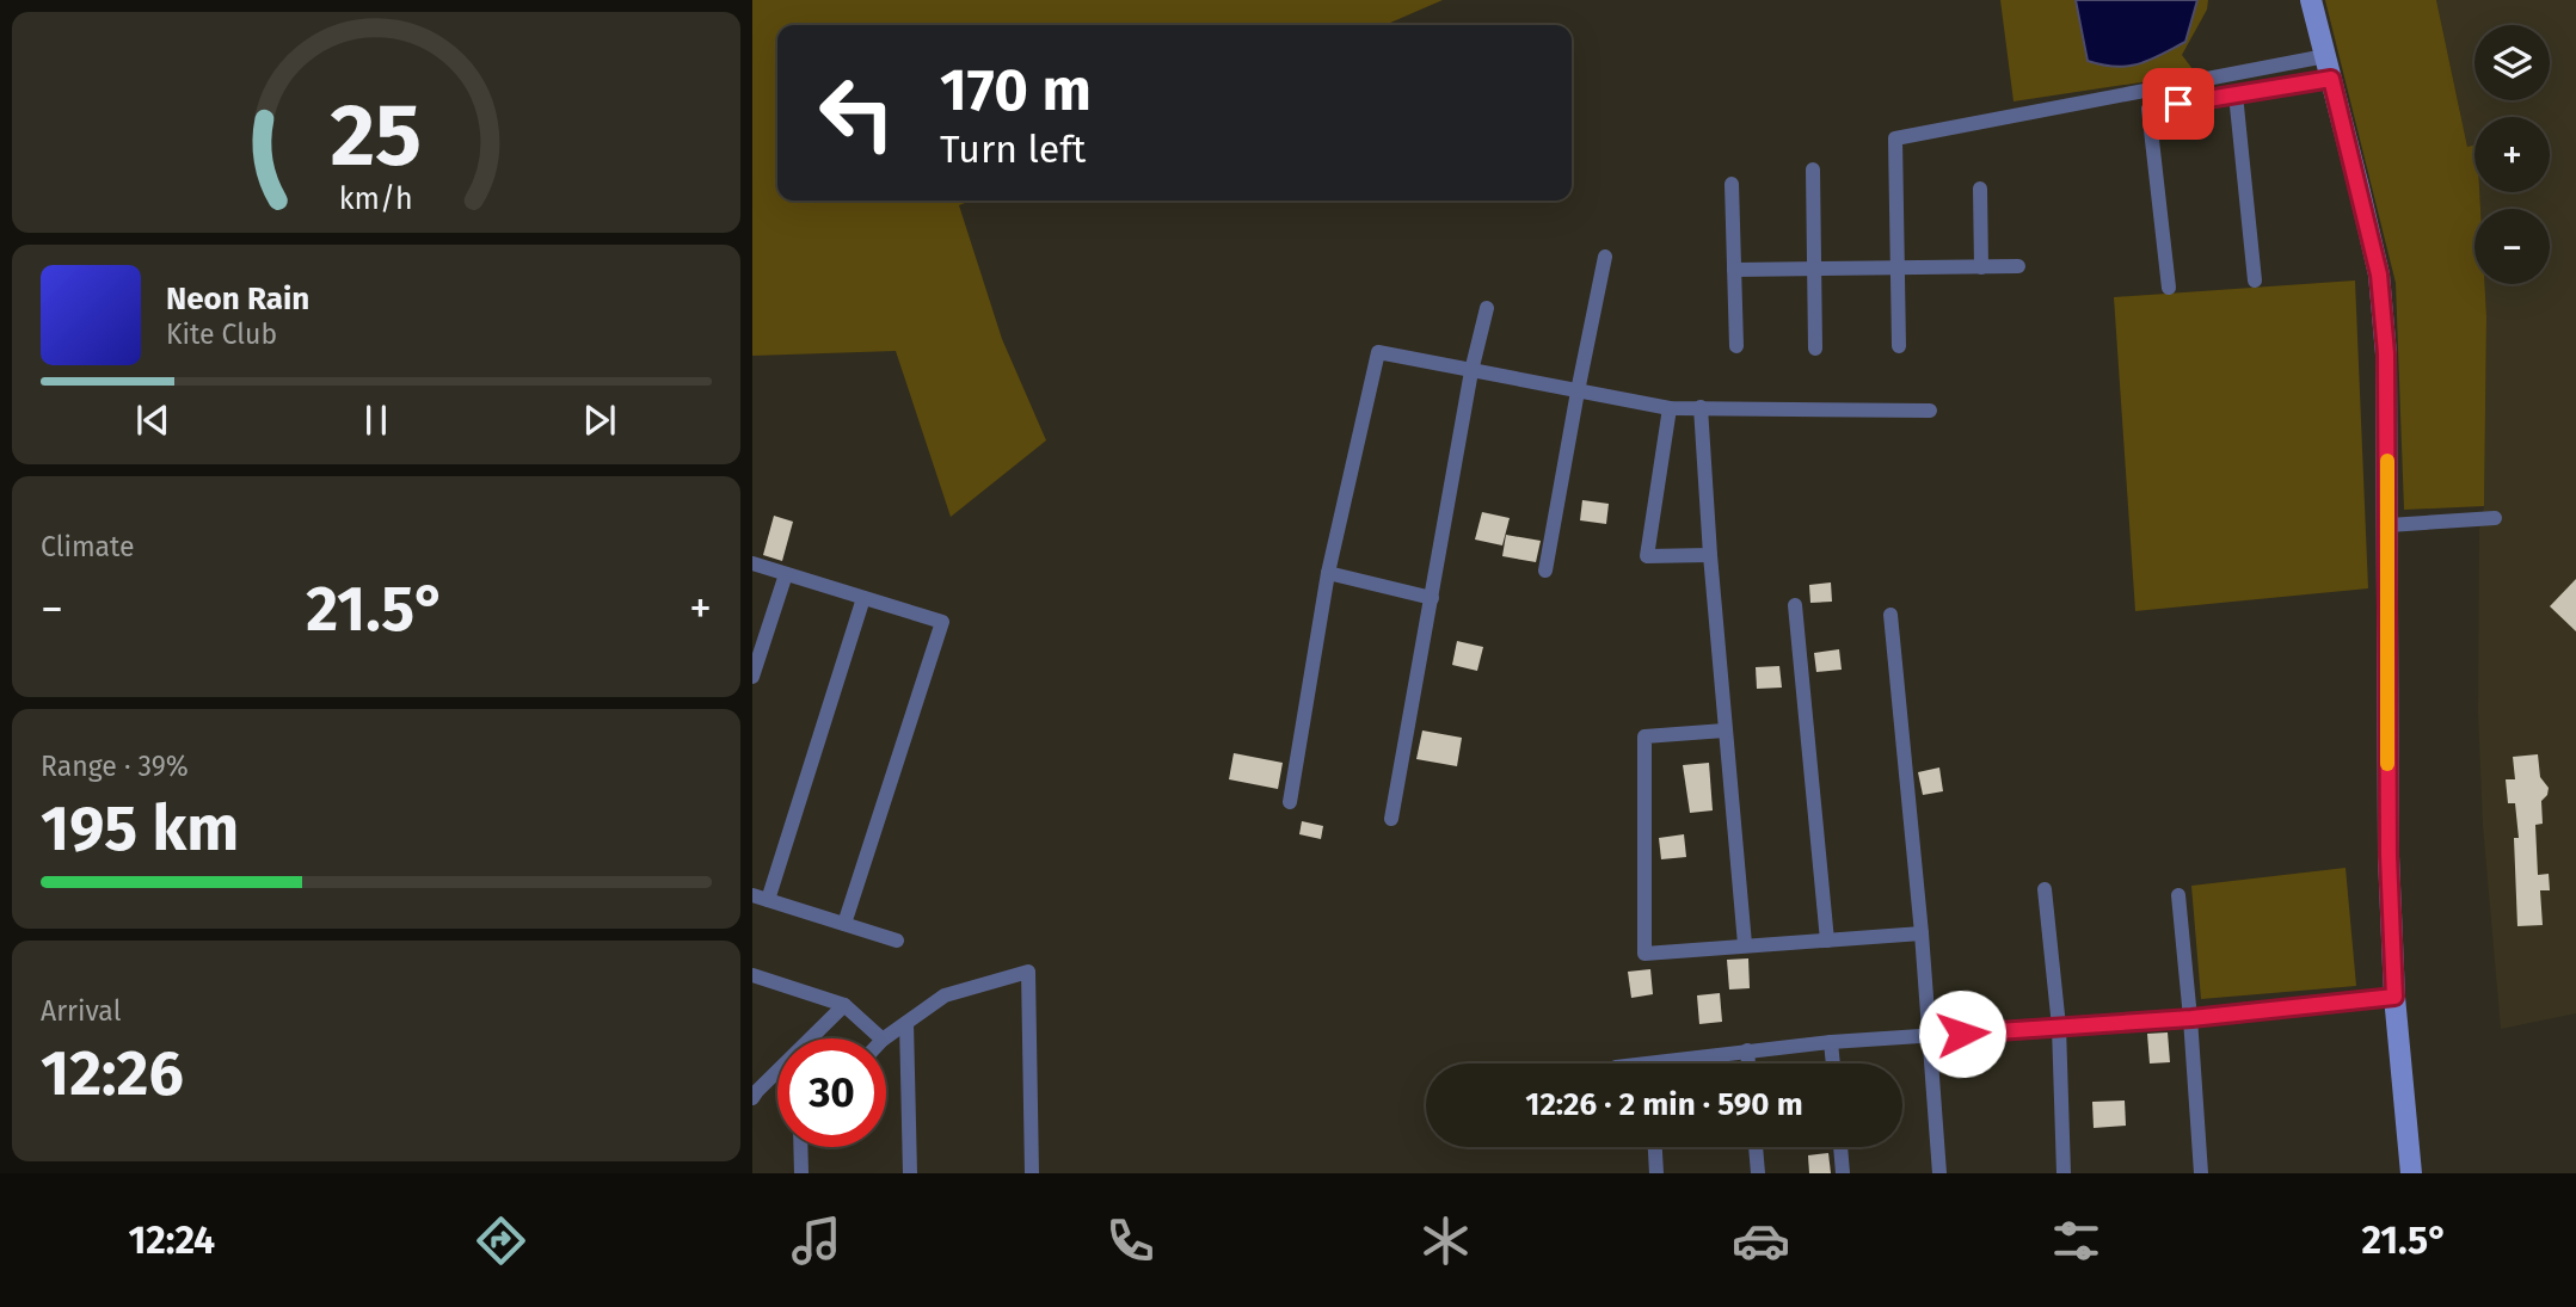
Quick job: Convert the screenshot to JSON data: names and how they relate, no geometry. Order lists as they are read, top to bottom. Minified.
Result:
{"page":{"map_buttons":["+","−"],"turn":["170 m","Turn left"],"song":["Neon Rain","Kite Club"],"tile":["Climate",["Range · 39%","195 km"],["Arrival","12:26"]],"heat":["−","21.5°","+"],"limit":"30","trip":"12:26 · 2 min · 590 m","tabs":["12:24","21.5°"],"gauge":["25","km/h"]}}
